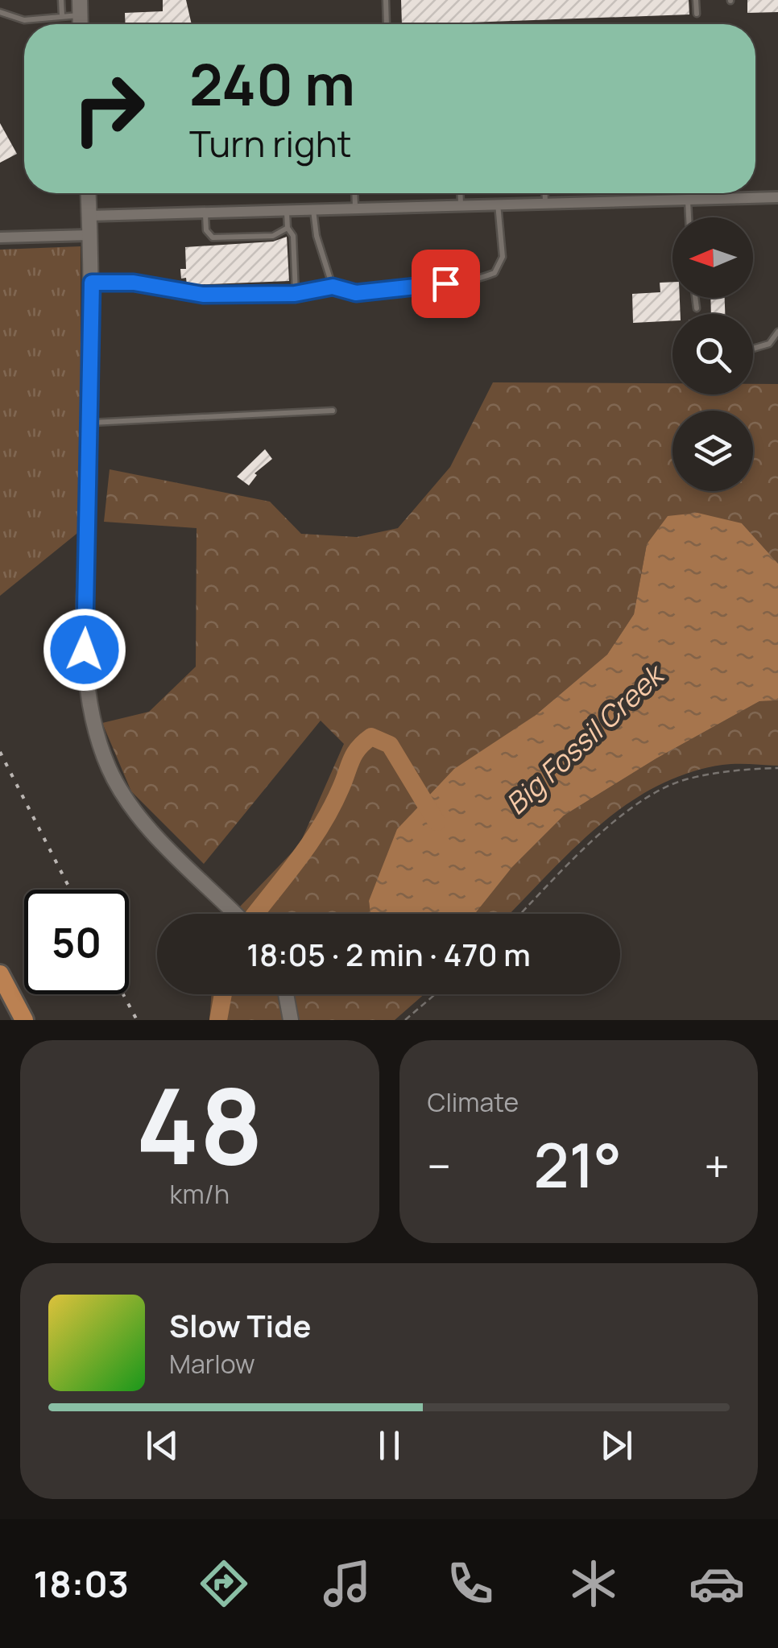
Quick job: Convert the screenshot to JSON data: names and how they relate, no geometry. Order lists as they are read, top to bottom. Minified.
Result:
{"water":["Big Fossil Creek"],"north":"left","page":{"turn":["240 m","Turn right"],"limit":"50","trip":"18:05 · 2 min · 470 m","tile":[["48","km/h"],"Climate"],"heat":["−","21°","+"],"song":["Slow Tide","Marlow"],"tabs":"18:03"}}
